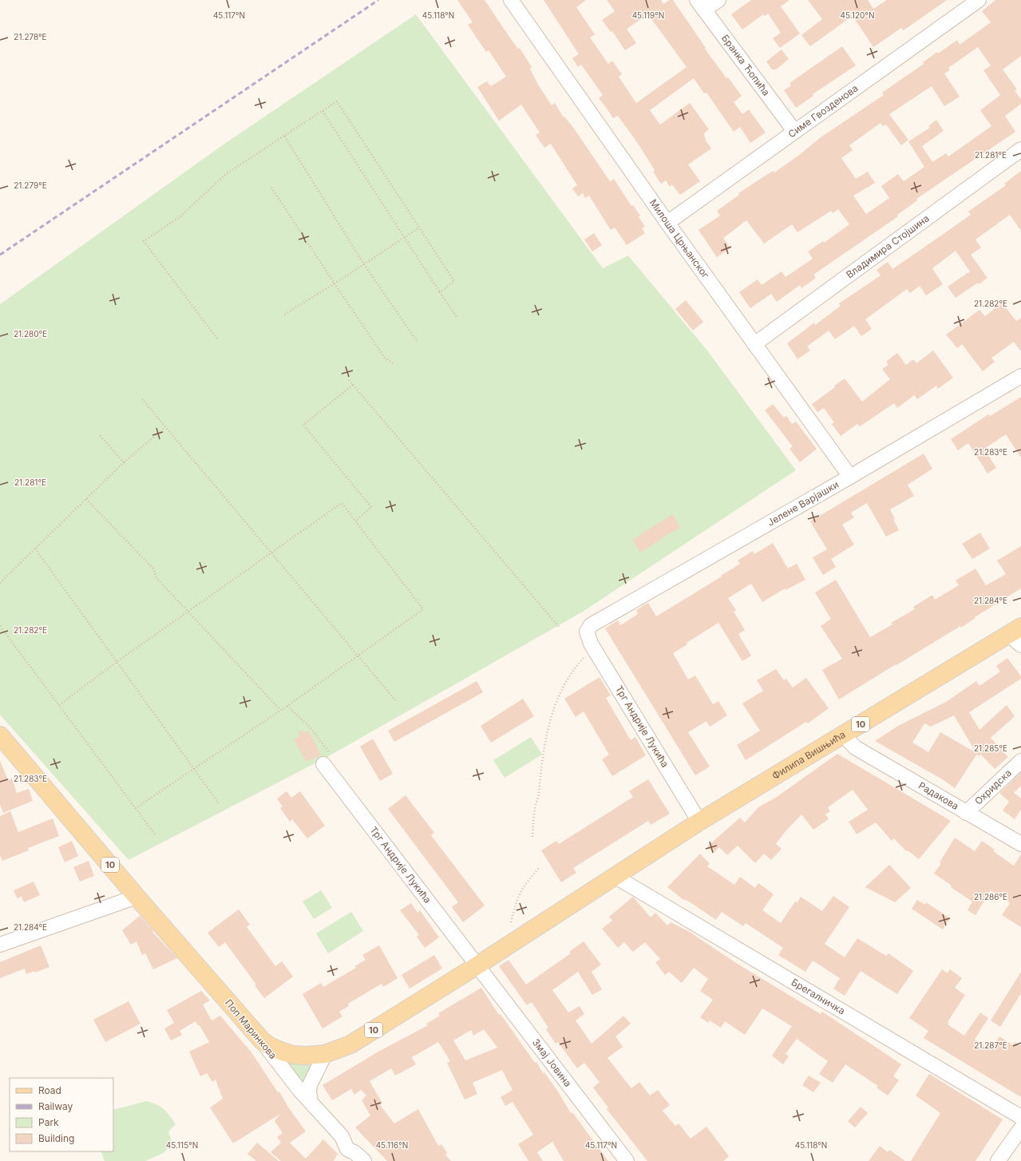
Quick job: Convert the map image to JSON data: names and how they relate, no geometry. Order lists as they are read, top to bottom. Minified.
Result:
{"streets":{"main road":["10","Филипа Вишњића","Поп Маринкова"],"street":["Бранка Ћопића","Симе Гвозденова","Милоша Црњанског","Владимира Стојшина","Јелене Варјашки","Трг Андрије Лукића","Охридска","Радакова","Брегалничка","Змај Јовина"]},"crossings":[["Бранка Ћопића","Симе Гвозденова"],["Симе Гвозденова","Милоша Црњанског"],["Милоша Црњанског","Владимира Стојшина"],["Милоша Црњанског","Јелене Варјашки"],["Јелене Варјашки","Трг Андрије Лукића"],["10","Трг Андрије Лукића"],["10","Филипа Вишњића"],["10","Брегалничка"],["10","Поп Маринкова"],["10","Змај Јовина"],["Трг Андрије Лукића","Филипа Вишњића"],["Трг Андрије Лукића","Змај Јовина"],["Филипа Вишњића","Радакова"],["Филипа Вишњића","Брегалничка"],["Охридска","Радакова"]],"legend":["Road","Railway","Park","Building"],"coordinates":["45.117°N","45.118°N","45.119°N","45.120°N","21.278°E","21.281°E","21.279°E","21.282°E","21.280°E","21.283°E","21.284°E","21.285°E","21.286°E","21.287°E","45.115°N","45.116°N"]}
